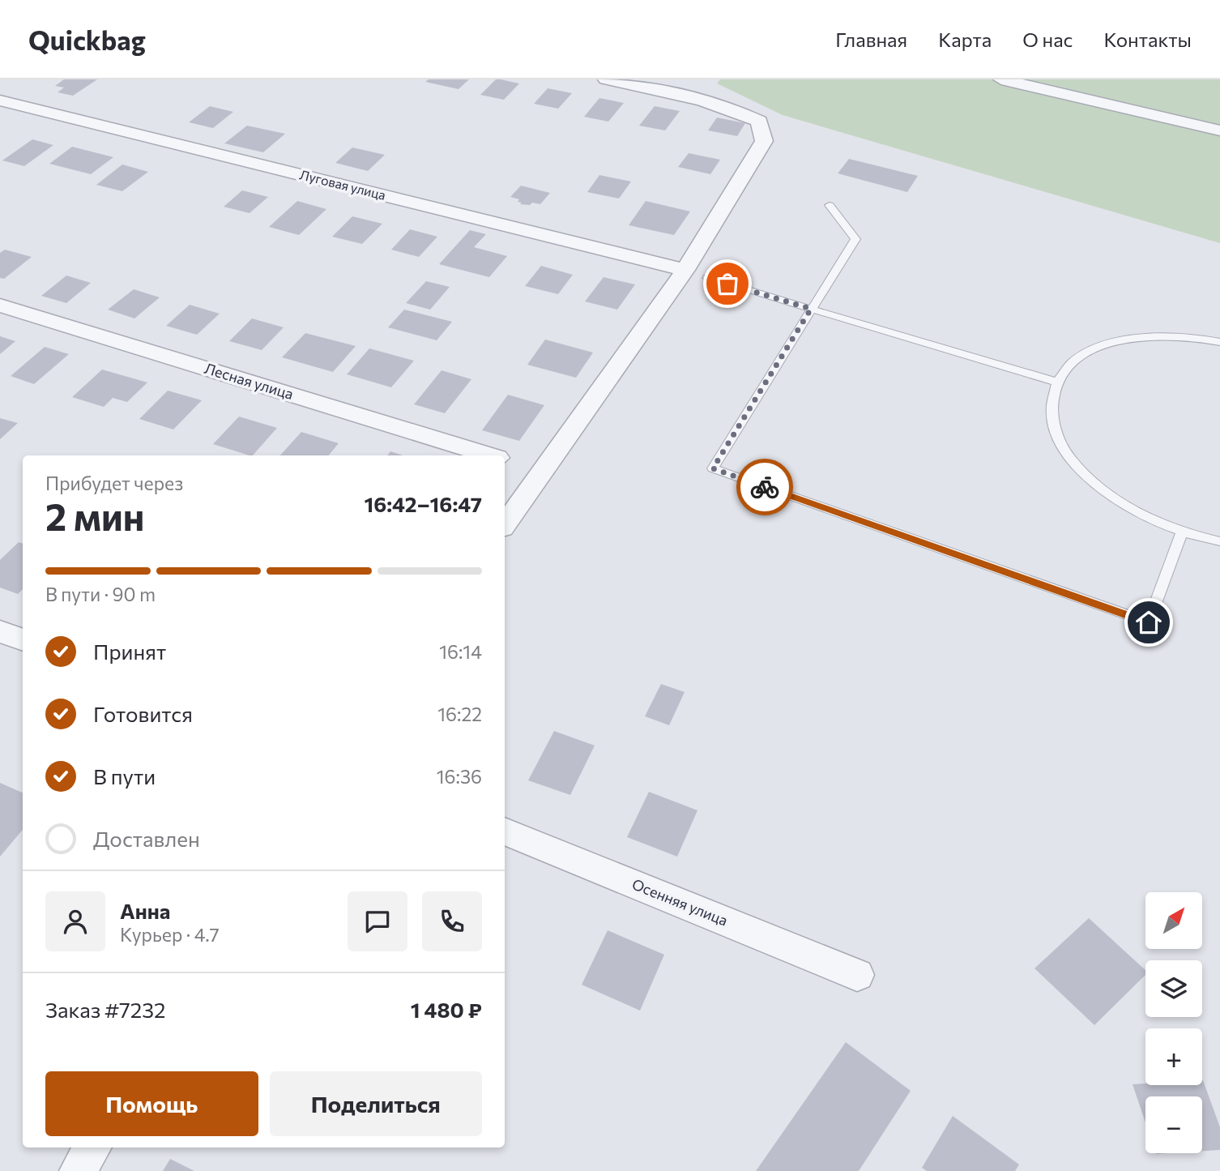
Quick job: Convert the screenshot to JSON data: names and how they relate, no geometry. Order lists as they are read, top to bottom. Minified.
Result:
{"streets":{"street":["Луговая улица","Лесная улица","Осенняя улица"]},"north":"top right","page":{"header":"Quickbag","nav":["Главная","Карта","О нас","Контакты"],"heading":["2 мин","Прибудет через","16:42–16:47"],"panel":["Анна","Курьер · 4.7","Заказ #7232","1 480 ₽"],"bar":"В пути · 90 m","list":[["Принят","16:14"],["Готовится","16:22"],["В пути","16:36"],"Доставлен"],"map_buttons":["+","−"],"buttons":["Помощь","Поделиться"]}}
